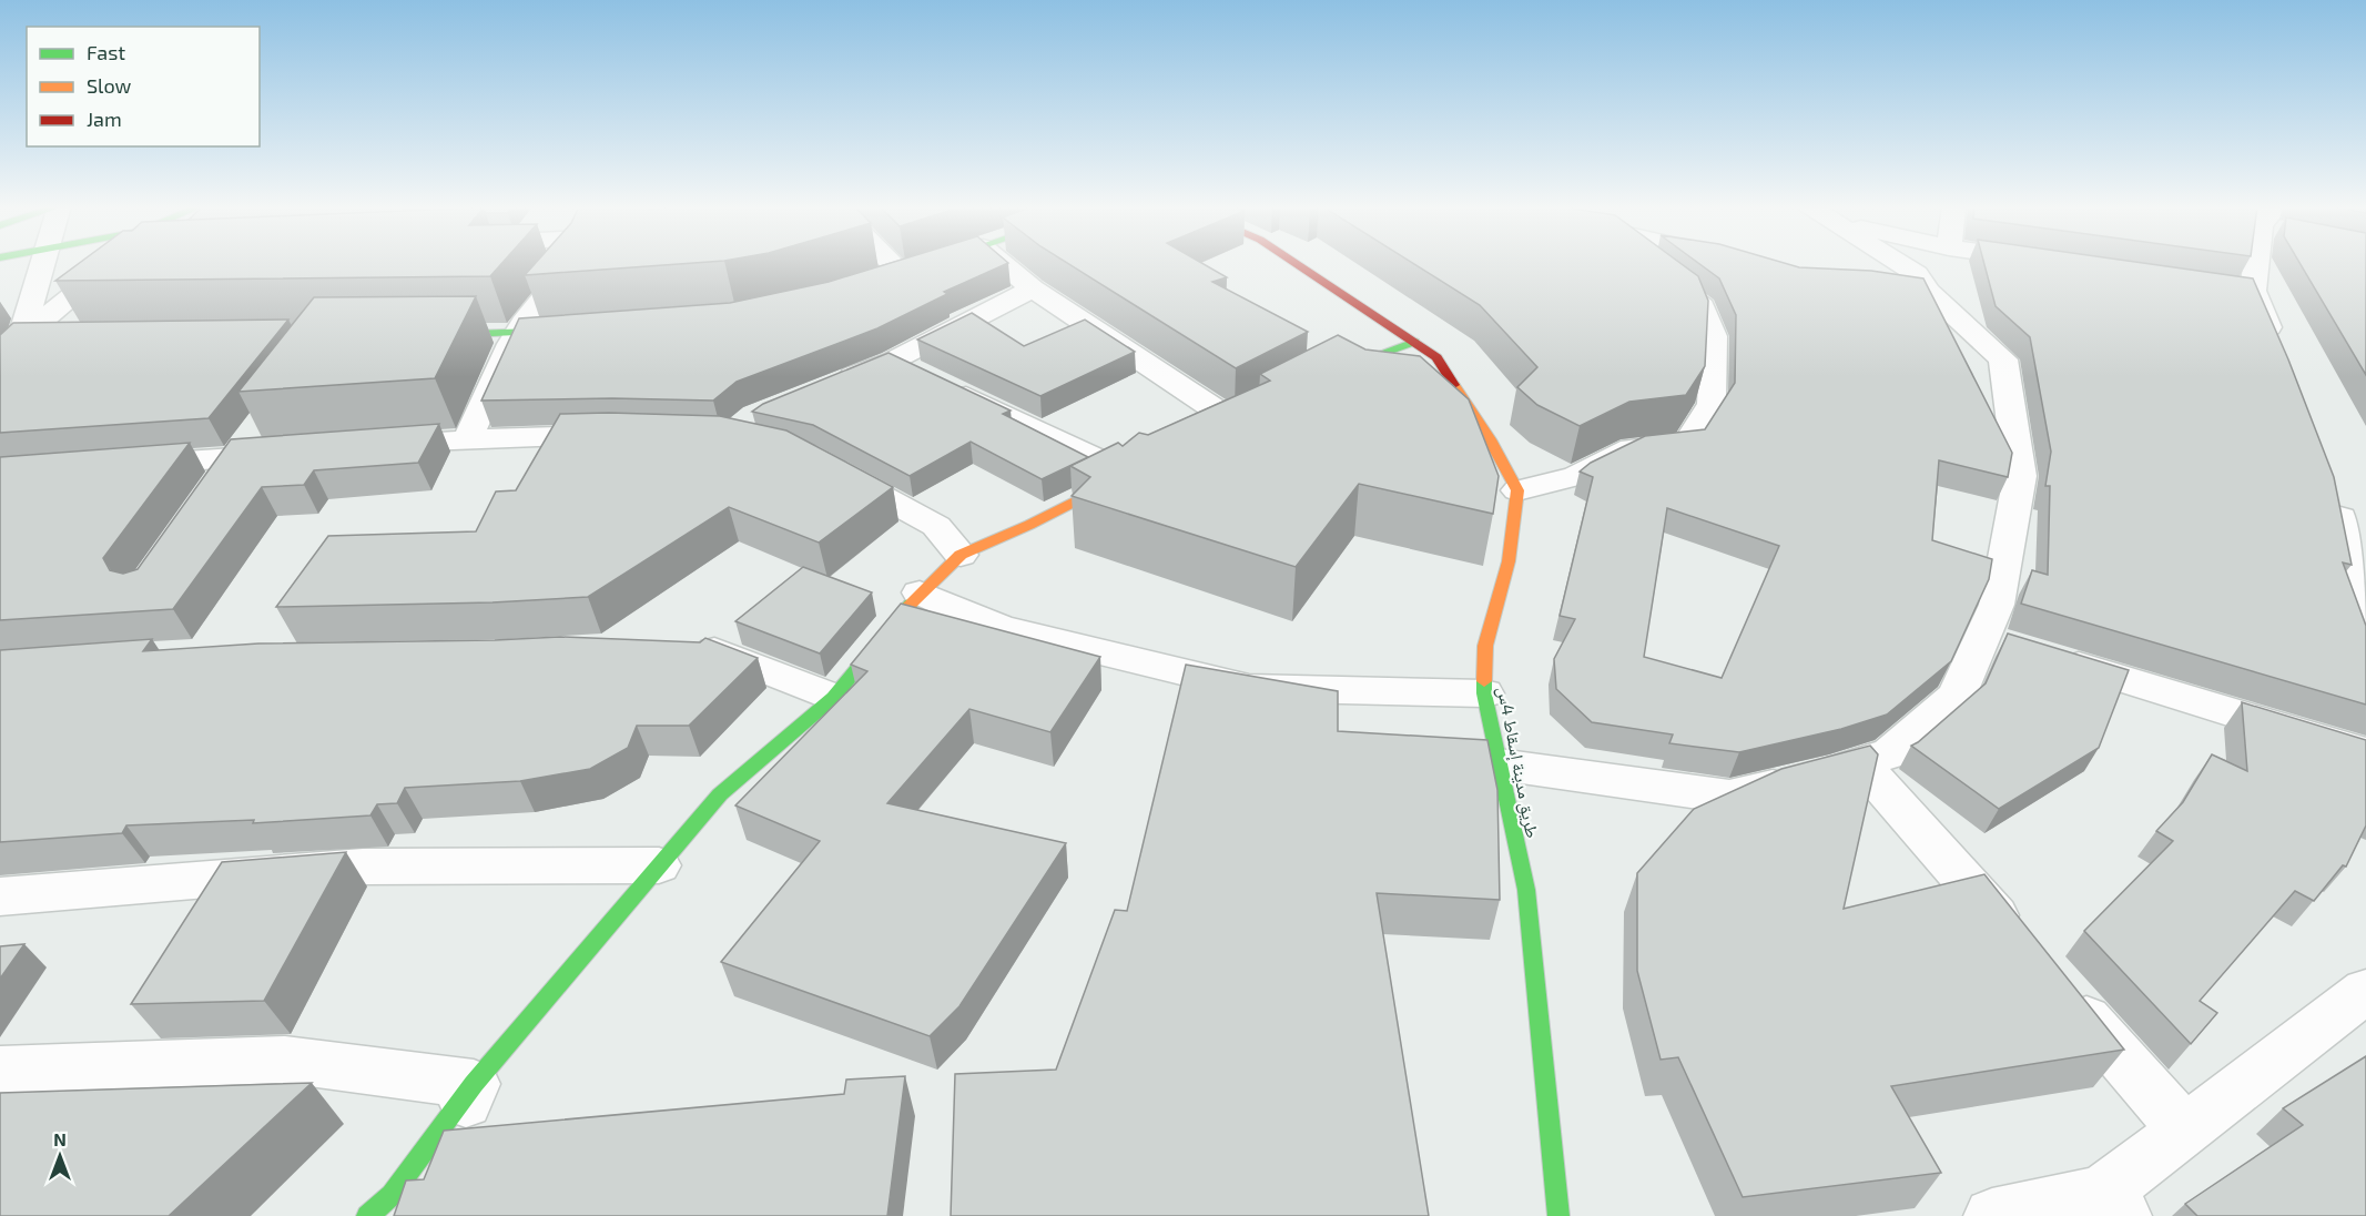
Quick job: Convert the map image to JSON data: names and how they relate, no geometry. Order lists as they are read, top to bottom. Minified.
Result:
{"streets":{"street":["طريق مدينة إسقاط 4س"]},"legend":["Fast","Slow","Jam"],"north":"top"}
